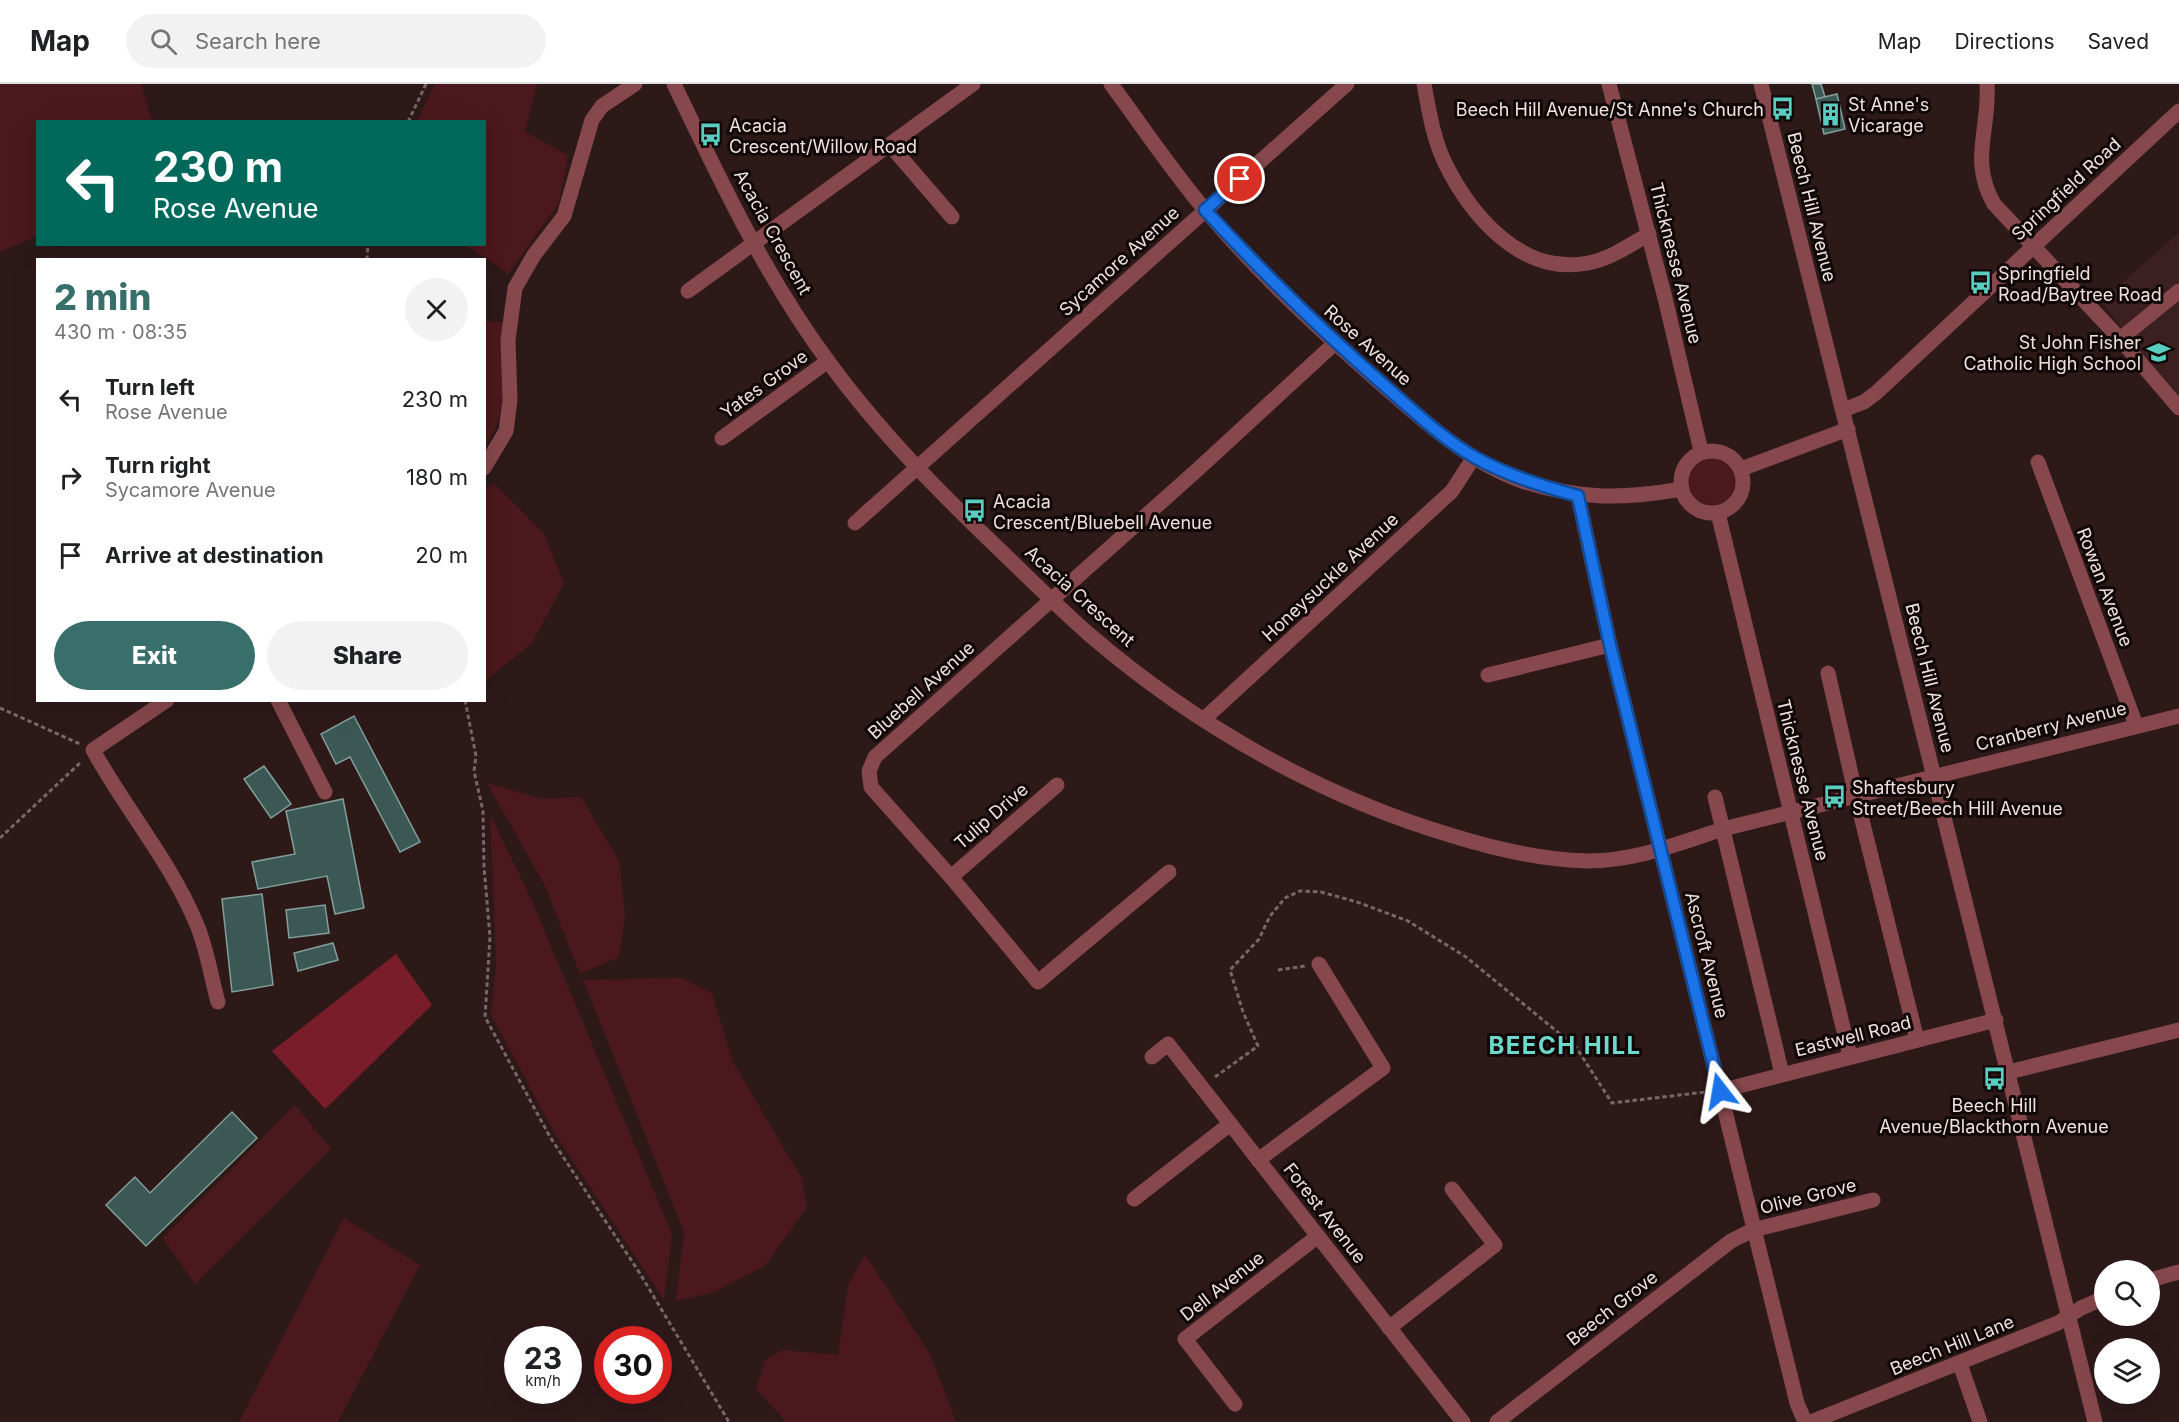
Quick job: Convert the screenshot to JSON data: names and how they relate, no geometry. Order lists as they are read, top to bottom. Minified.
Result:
{"streets":{"street":["Springfield Road","Beech Hill Avenue","Acacia Crescent","Sycamore Avenue","Thicknesse Avenue","Rose Avenue","Yates Grove","Honeysuckle Avenue","Rowan Avenue","Bluebell Avenue","Cranberry Avenue","Tulip Drive","Ascroft Avenue","Eastwell Road","Olive Grove","Forest Avenue","Dell Avenue","Beech Grove","Beech Hill Lane"]},"crossings":[["Springfield Road","Beech Hill Avenue"],["Beech Hill Avenue","Cranberry Avenue"],["Beech Hill Avenue","Eastwell Road"],["Beech Hill Avenue","Beech Hill Lane"],["Acacia Crescent","Sycamore Avenue"],["Acacia Crescent","Thicknesse Avenue"],["Acacia Crescent","Yates Grove"],["Acacia Crescent","Honeysuckle Avenue"],["Acacia Crescent","Bluebell Avenue"],["Acacia Crescent","Cranberry Avenue"],["Acacia Crescent","Ascroft Avenue"],["Sycamore Avenue","Rose Avenue"],["Thicknesse Avenue","Rose Avenue"],["Thicknesse Avenue","Cranberry Avenue"],["Thicknesse Avenue","Eastwell Road"],["Rose Avenue","Honeysuckle Avenue"],["Rose Avenue","Bluebell Avenue"],["Rose Avenue","Ascroft Avenue"],["Rowan Avenue","Cranberry Avenue"],["Bluebell Avenue","Tulip Drive"],["Ascroft Avenue","Eastwell Road"],["Ascroft Avenue","Olive Grove"],["Ascroft Avenue","Beech Grove"],["Olive Grove","Beech Grove"],["Forest Avenue","Dell Avenue"]],"districts":["BEECH HILL"],"places":{"bus stop":["Beech Hill Avenue/St Anne's Church","Acacia Crescent/Willow Road","Springfield Road/Baytree Road","Acacia Crescent/Bluebell Avenue","Shaftesbury Street/Beech Hill Avenue","Beech Hill Avenue/Blackthorn Avenue"],"building":["St Anne's Vicarage"],"school or university":["St John Fisher Catholic High School"]},"page":{"header":"Map","search":"Search here","nav":["Map","Directions","Saved"],"turn":["230 m","Rose Avenue"],"heading":["2 min","430 m · 08:35"],"list":[{"name":"Turn left","note":"Rose Avenue","value":"230 m"},{"name":"Turn right","note":"Sycamore Avenue","value":"180 m"},{"name":"Arrive at destination","value":"20 m"}],"buttons":["Exit","Share"],"speed":"23 km/h","limit":"30"}}
